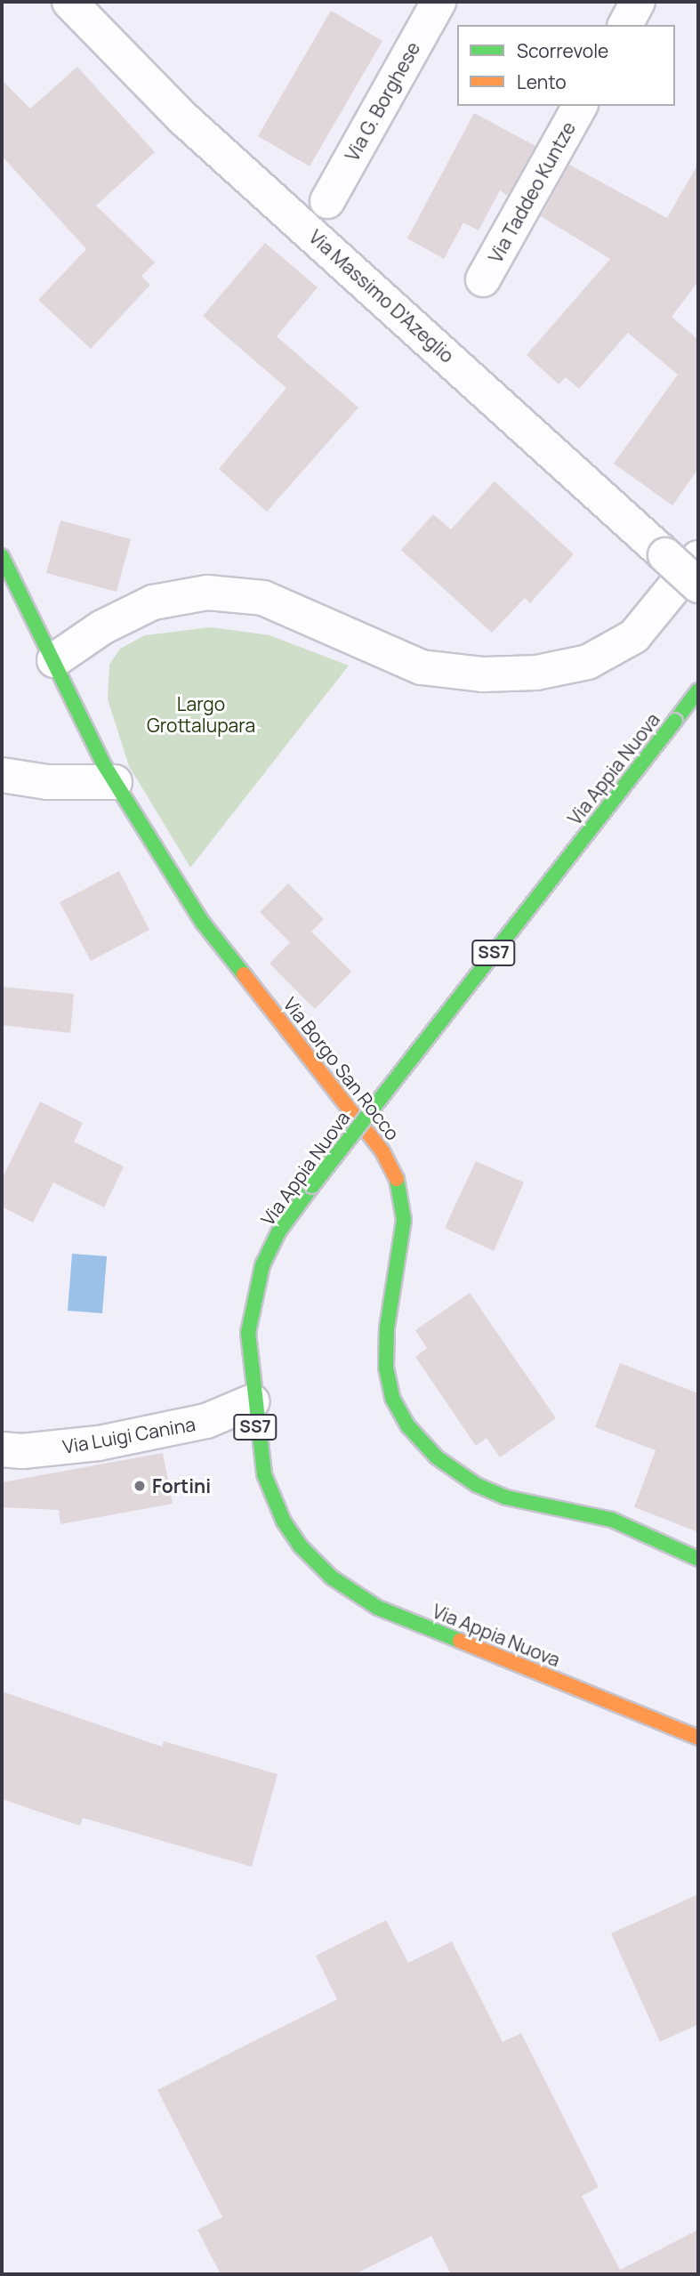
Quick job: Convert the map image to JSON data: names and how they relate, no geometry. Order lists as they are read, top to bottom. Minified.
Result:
{"streets":{"main road":["Via Appia Nuova","SS7","Via Borgo San Rocco"],"street":["Via G. Borghese","Via Taddeo Kuntze","Via Massimo D'Azeglio","Via Luigi Canina"]},"crossings":[["Via Appia Nuova","Via Luigi Canina"]],"parks":["Largo Grottalupara"],"places":["Fortini"],"legend":["Scorrevole","Lento"]}
